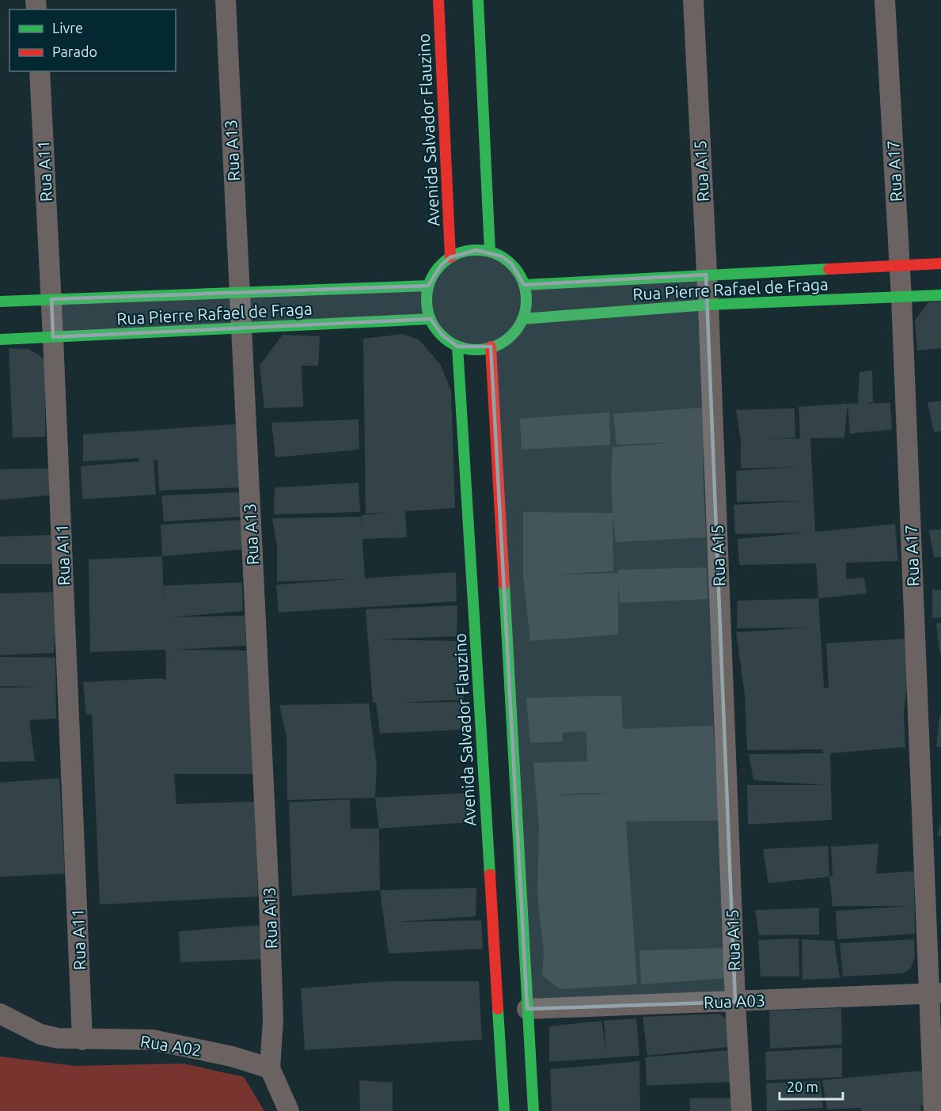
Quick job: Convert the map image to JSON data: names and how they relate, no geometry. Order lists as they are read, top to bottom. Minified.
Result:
{"streets":{"street":["Avenida Salvador Flauzino","Rua A13","Rua A11","Rua A15","Rua A17","Rua Pierre Rafael de Fraga","Rua A03","Rua A02"]},"crossings":[["Avenida Salvador Flauzino","Rua Pierre Rafael de Fraga"],["Rua A13","Rua Pierre Rafael de Fraga"],["Rua A13","Rua A02"],["Rua A11","Rua Pierre Rafael de Fraga"],["Rua A11","Rua A02"],["Rua A15","Rua Pierre Rafael de Fraga"],["Rua A15","Rua A03"],["Rua A17","Rua Pierre Rafael de Fraga"],["Rua A17","Rua A03"]],"legend":["Livre","Parado"],"scale_bar":"20 m"}
